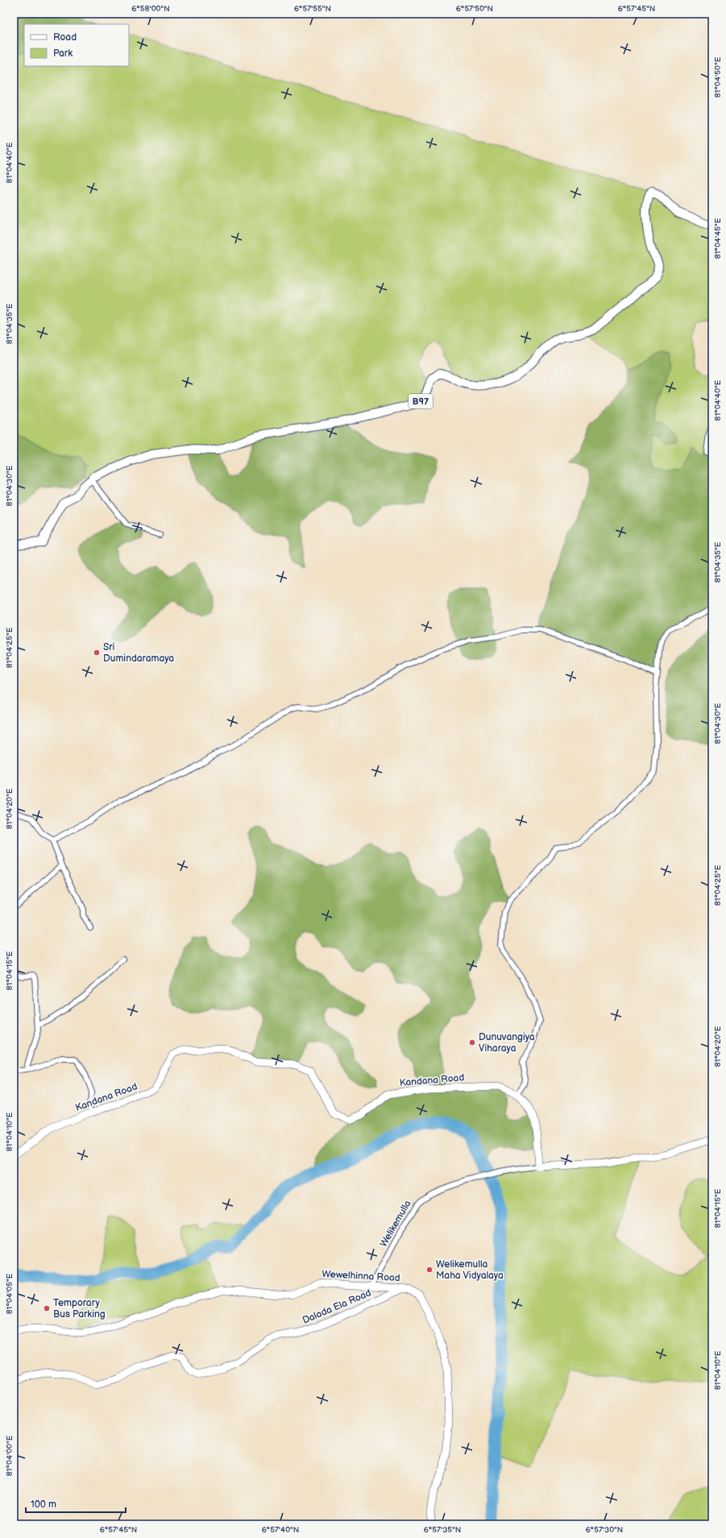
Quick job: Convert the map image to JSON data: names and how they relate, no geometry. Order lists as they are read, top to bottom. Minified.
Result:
{"streets":{"main road":["B97"],"street":["Kandana Road","Welikemulla","Wewelhinna Road","Dalada Ela Road"]},"crossings":[["Kandana Road","Welikemulla"],["Welikemulla","Wewelhinna Road"],["Wewelhinna Road","Dalada Ela Road"]],"places":["Sri Dumindaramaya","Dunuvangiya Viharaya","Welikemulla Maha Vidyalaya","Temporary Bus Parking"],"legend":["Road","Park"],"scale_bar":"100 m","coordinates":["6°58'00\"N","6°57'55\"N","6°57'50\"N","6°57'45\"N","81°04'50\"E","81°04'40\"E","81°04'45\"E","81°04'35\"E","81°04'30\"E","81°04'25\"E","81°04'20\"E","81°04'15\"E","81°04'10\"E","81°04'05\"E","81°04'00\"E","6°57'40\"N","6°57'35\"N","6°57'30\"N"]}
